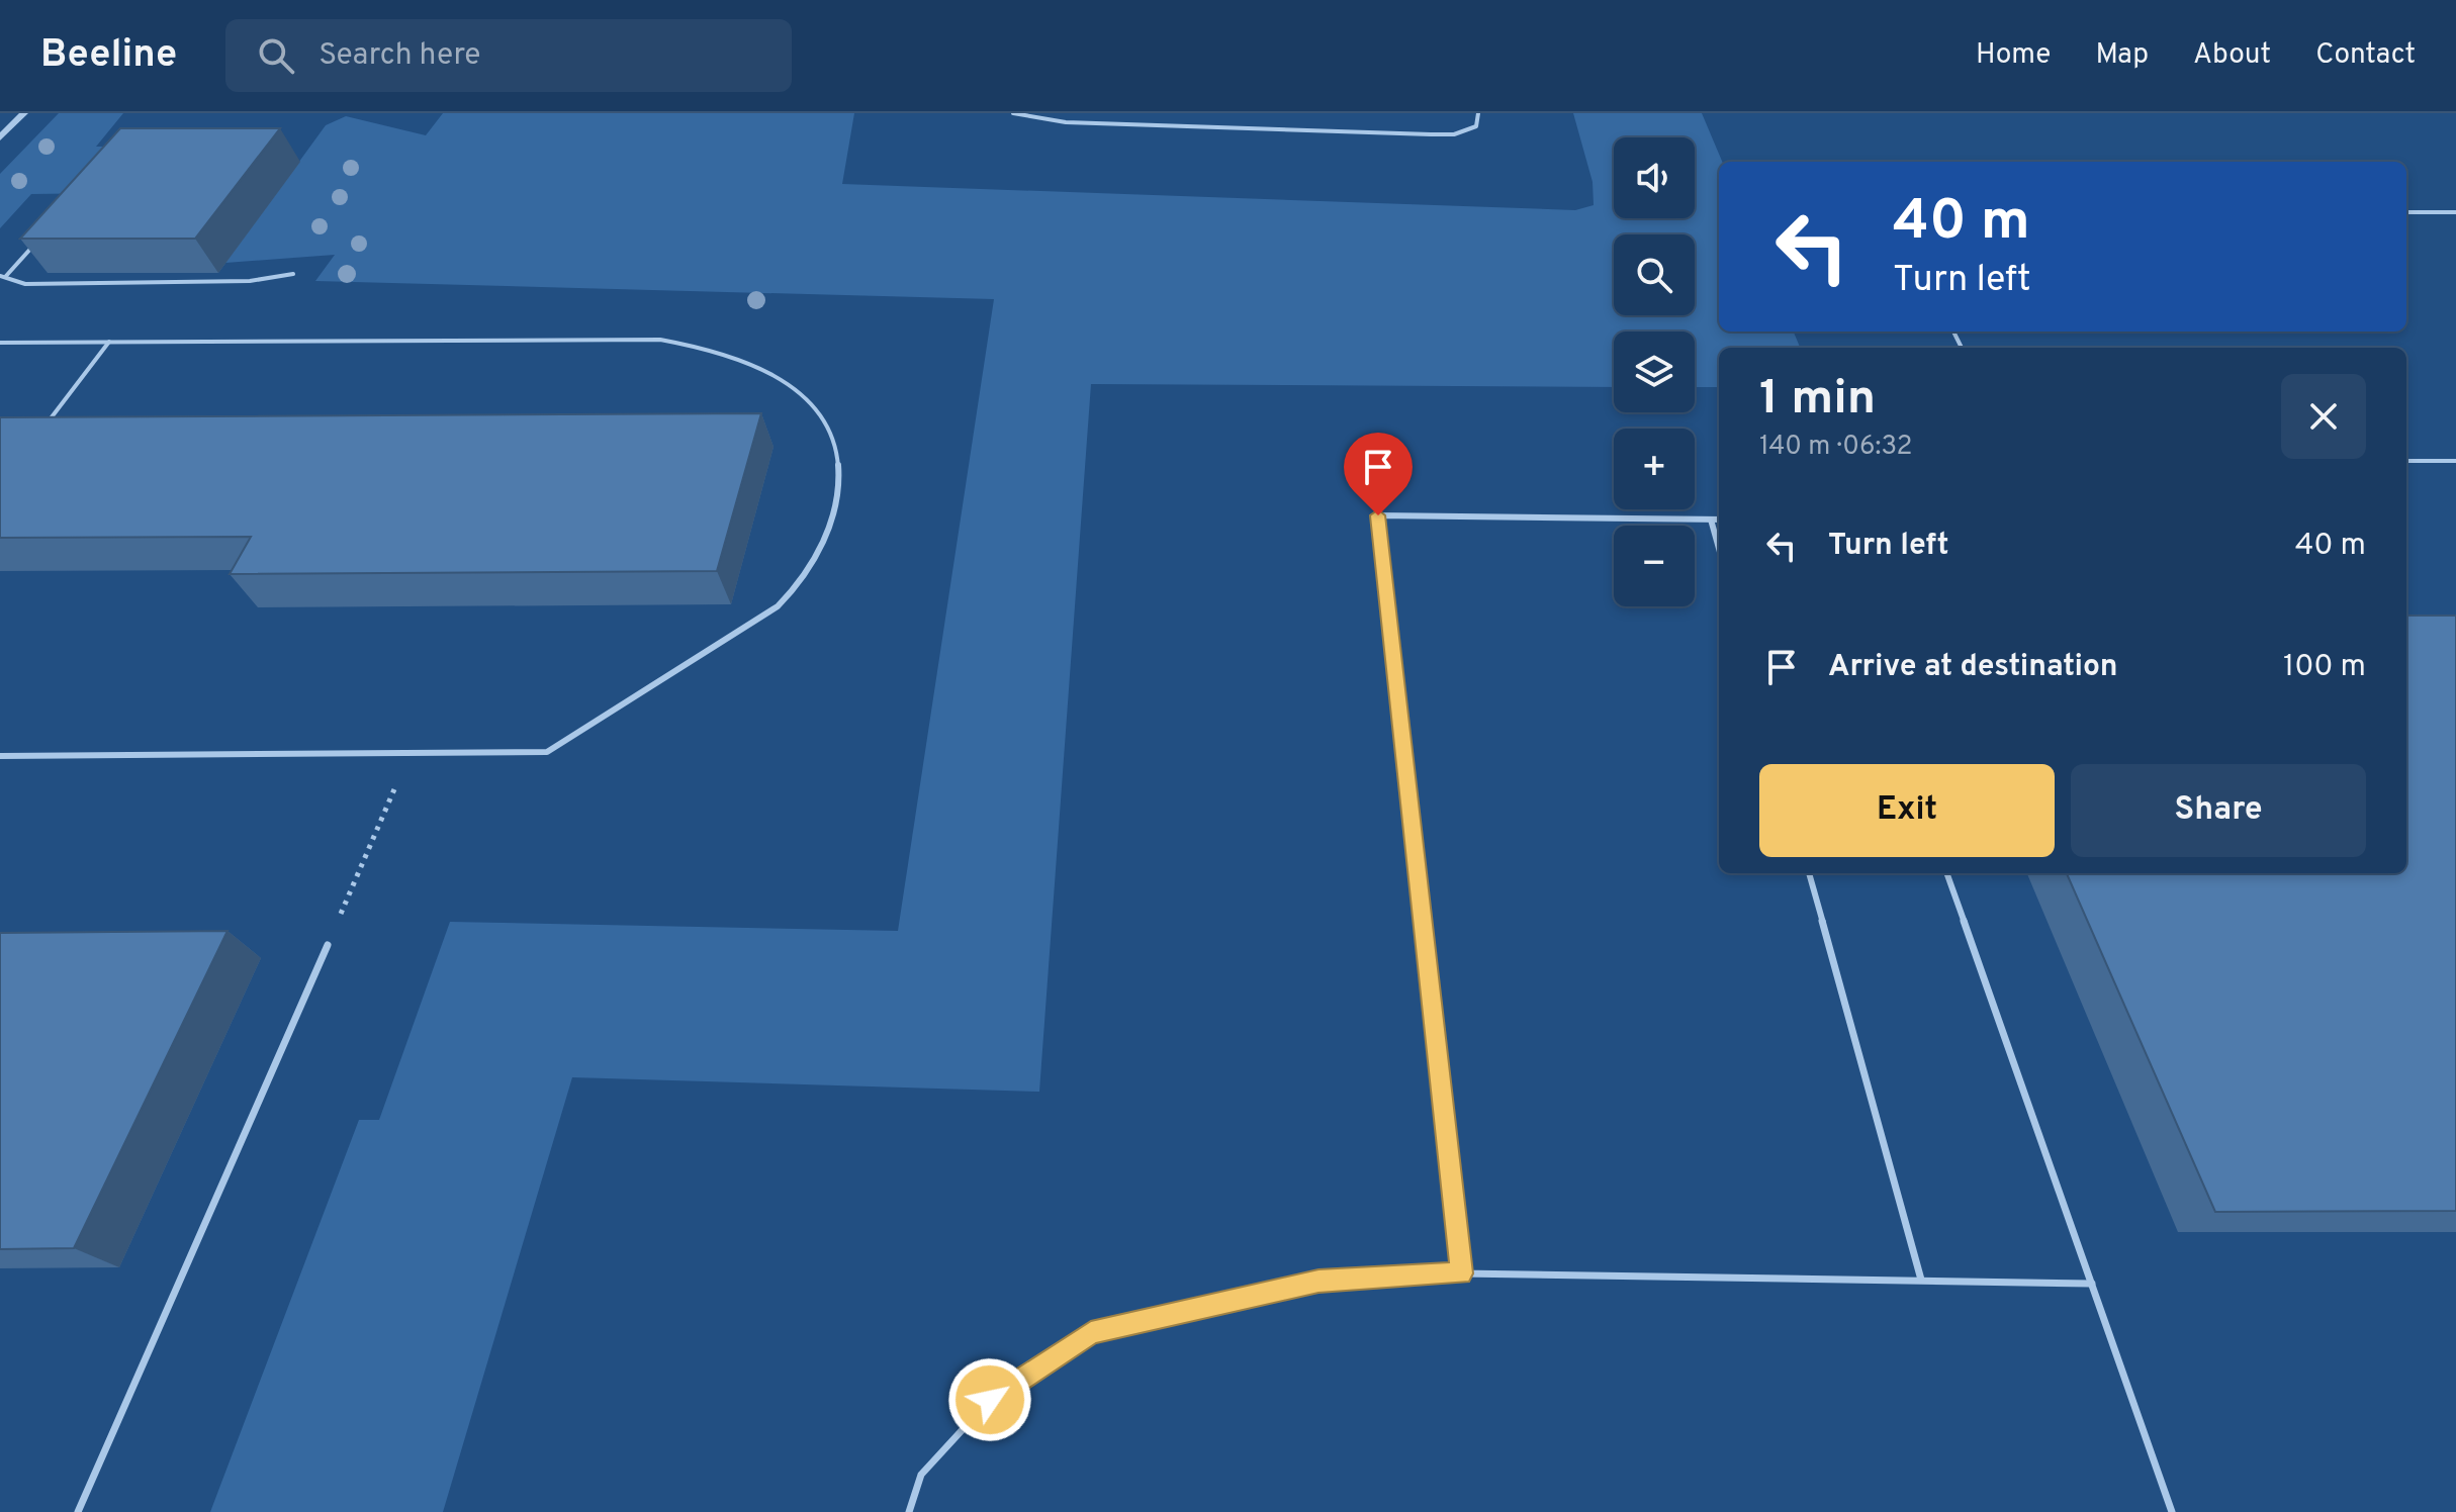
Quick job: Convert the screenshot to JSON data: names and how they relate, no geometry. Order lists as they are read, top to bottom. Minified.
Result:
{"page":{"header":"Beeline","search":"Search here","nav":["Home","Map","About","Contact"],"map_buttons":["+","−"],"turn":["40 m","Turn left"],"heading":["1 min","140 m · 06:32"],"list":[{"name":"Turn left","value":"40 m"},{"name":"Arrive at destination","value":"100 m"}],"buttons":["Exit","Share"]}}
